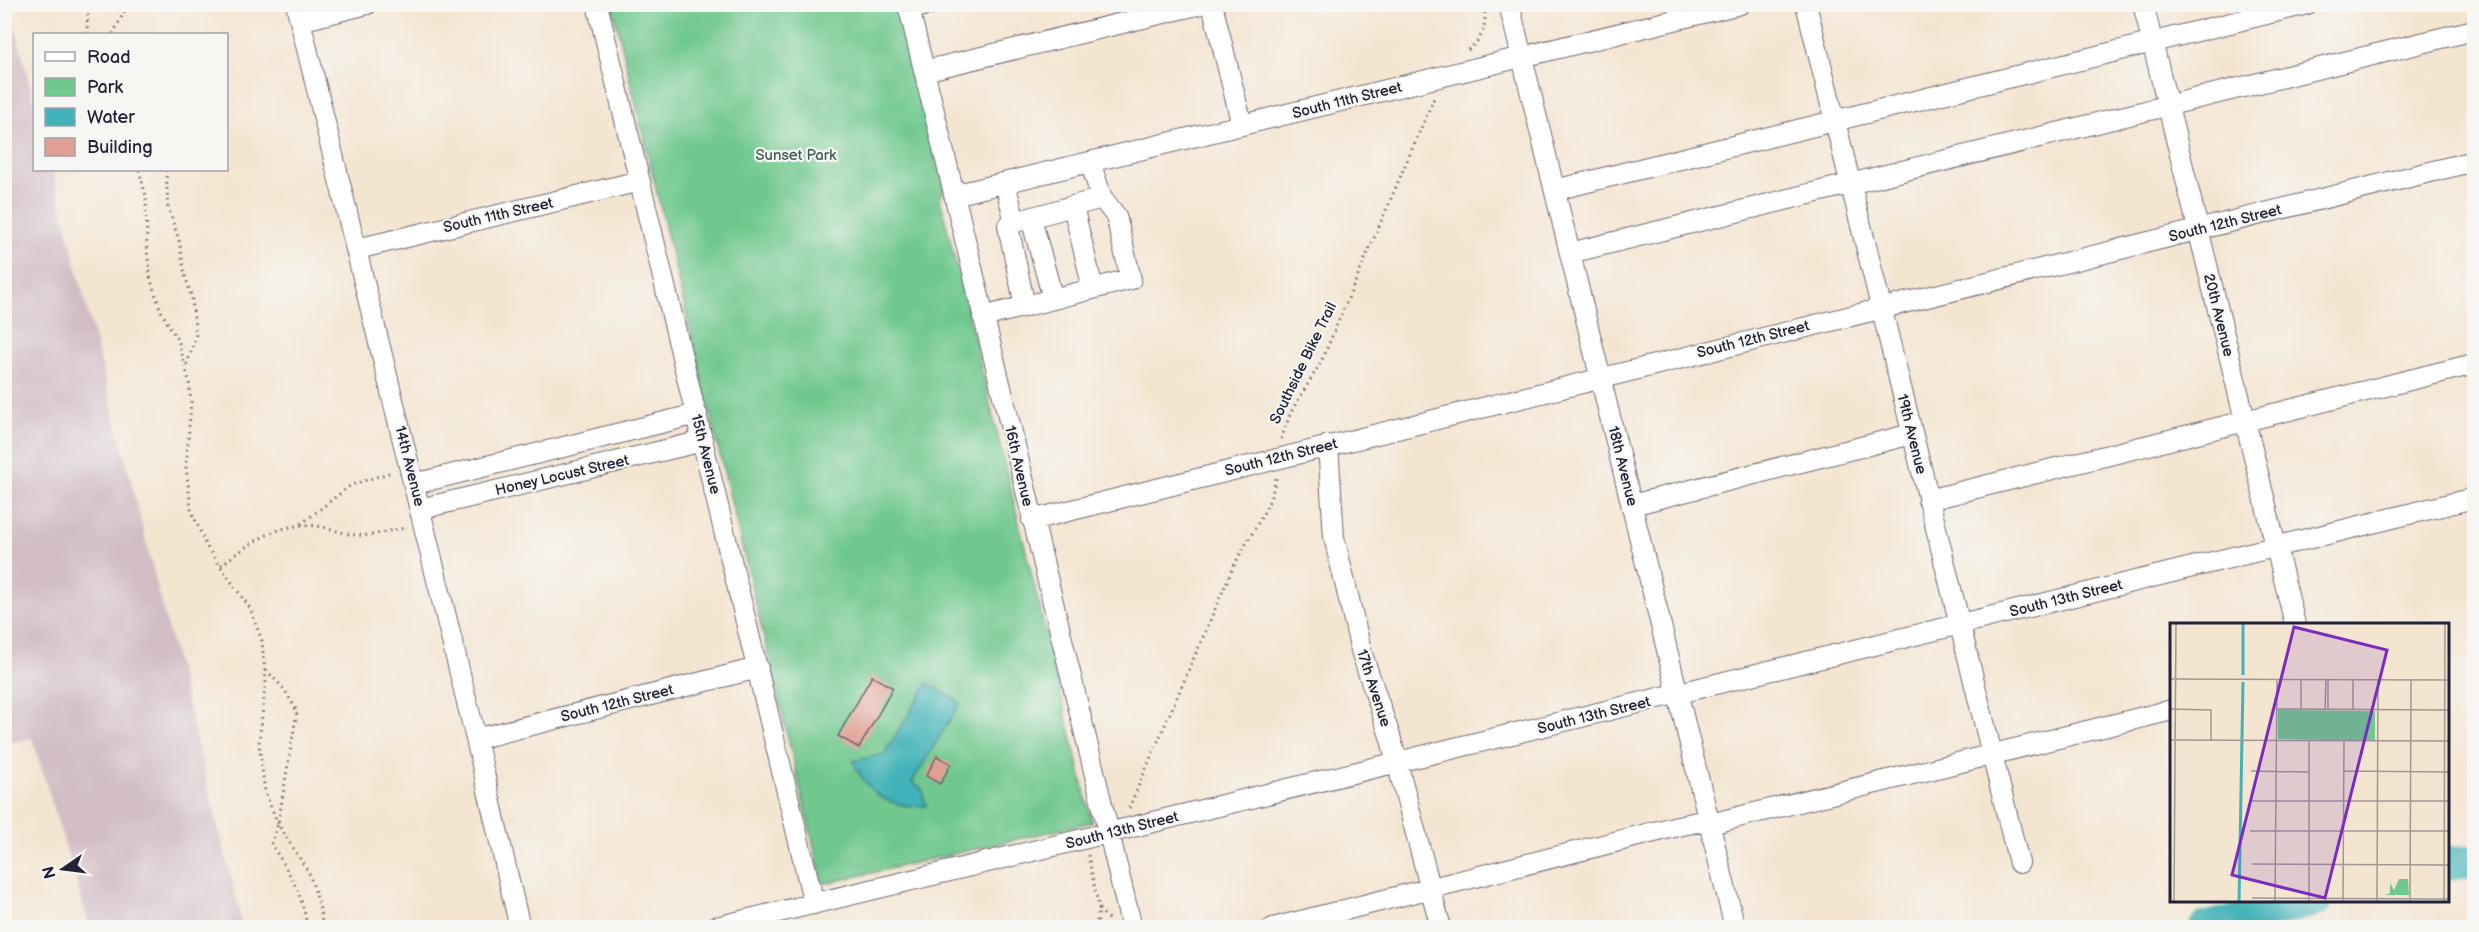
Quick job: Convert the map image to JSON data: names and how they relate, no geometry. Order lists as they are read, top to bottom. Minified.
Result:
{"streets":{"street":["South 11th Street","South 12th Street","20th Avenue","19th Avenue","15th Avenue","14th Avenue","16th Avenue","18th Avenue","Honey Locust Street","South 13th Street","17th Avenue"],"path":["Southside Bike Trail"]},"crossings":[["South 11th Street","Southside Bike Trail"],["South 11th Street","15th Avenue"],["South 11th Street","14th Avenue"],["South 11th Street","16th Avenue"],["South 11th Street","18th Avenue"],["South 12th Street","20th Avenue"],["South 12th Street","Southside Bike Trail"],["South 12th Street","19th Avenue"],["South 12th Street","15th Avenue"],["South 12th Street","14th Avenue"],["South 12th Street","16th Avenue"],["South 12th Street","18th Avenue"],["South 12th Street","17th Avenue"],["20th Avenue","South 13th Street"],["19th Avenue","South 13th Street"],["15th Avenue","Honey Locust Street"],["15th Avenue","South 13th Street"],["14th Avenue","Honey Locust Street"],["16th Avenue","South 13th Street"],["18th Avenue","South 13th Street"],["South 13th Street","17th Avenue"]],"parks":["Sunset Park"],"legend":["Road","Park","Water","Building"],"north":"left"}
